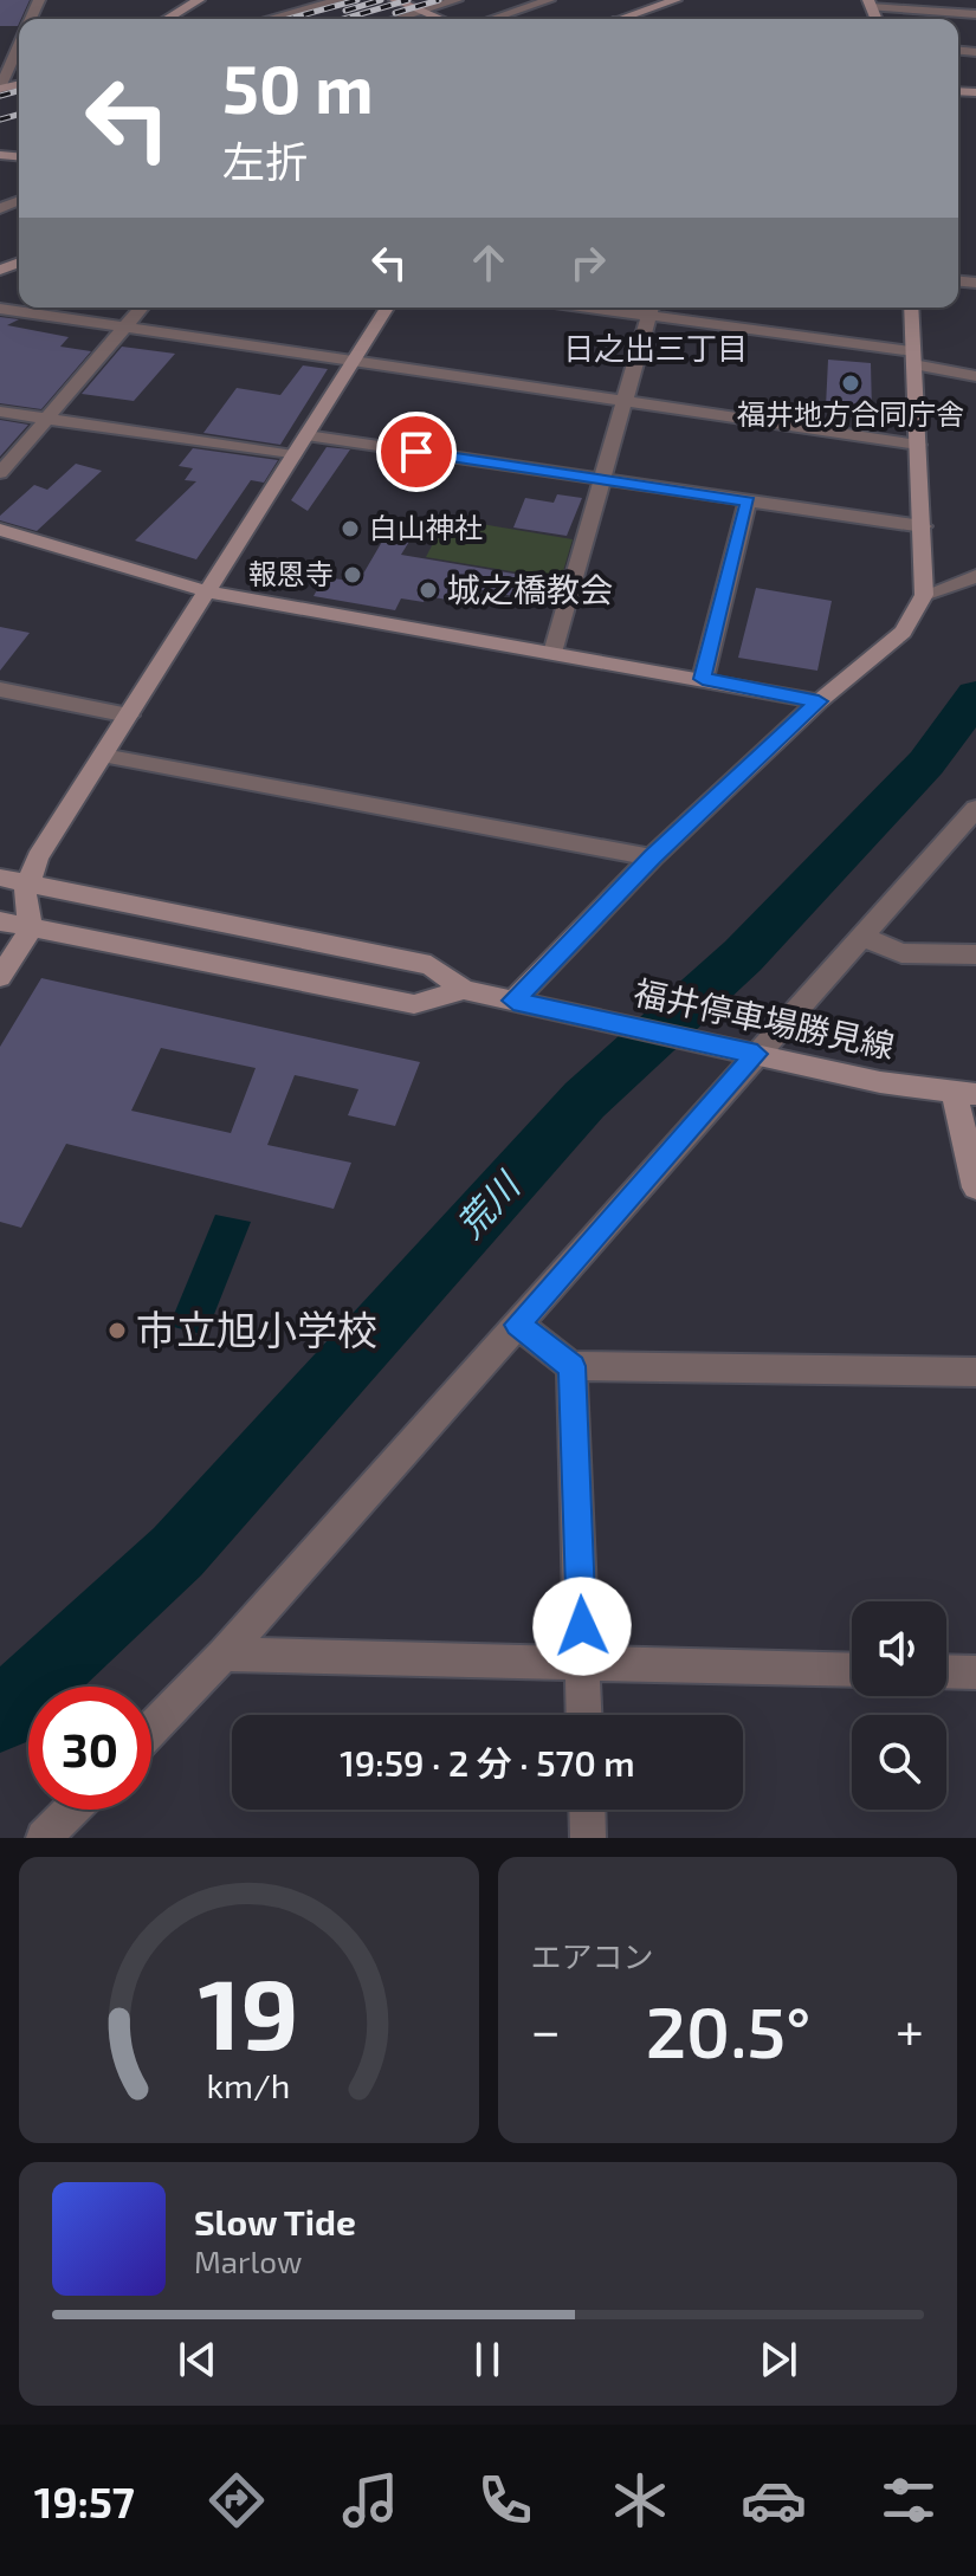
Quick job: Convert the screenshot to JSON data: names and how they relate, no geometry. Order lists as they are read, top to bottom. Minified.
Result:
{"streets":{"street":["福井停車場勝見線"]},"districts":["日之出三丁目"],"water":["荒川"],"places":["福井地方合同庁舎","白山神社","報恩寺","城之橋教会","市立旭小学校"],"page":{"turn":["50 m","左折"],"limit":"30","trip":"19:59 · 2 分 · 570 m","tile":"エアコン","heat":["−","20.5°","+"],"song":["Slow Tide","Marlow"],"tabs":"19:57","gauge":["19","km/h"]}}
